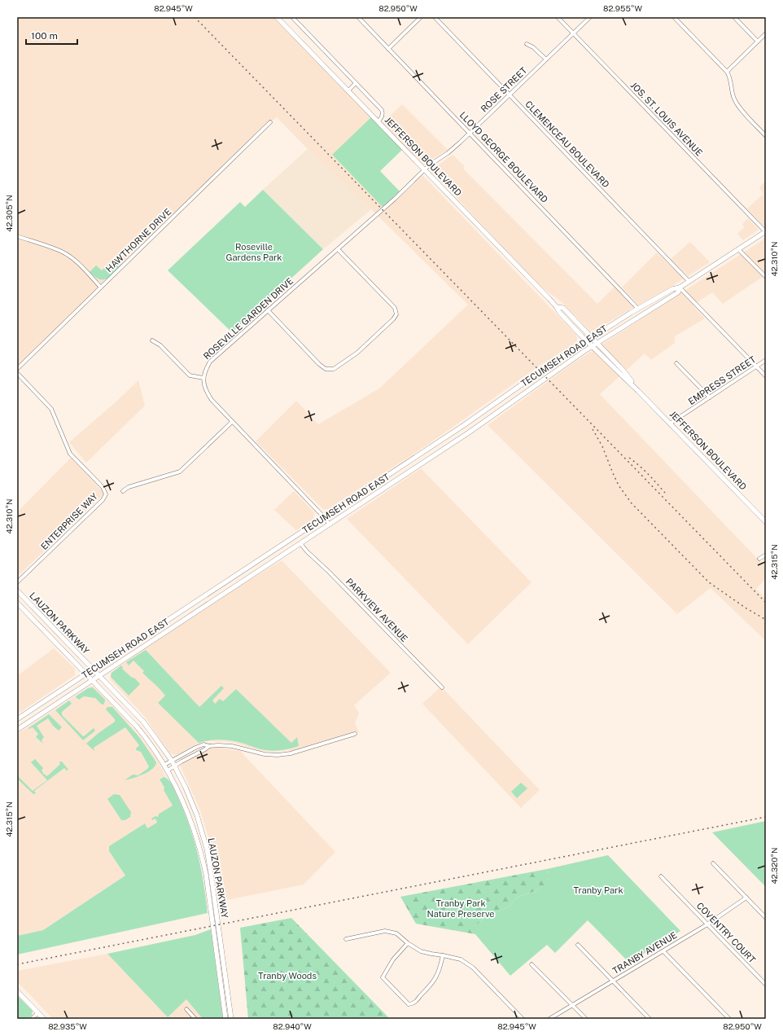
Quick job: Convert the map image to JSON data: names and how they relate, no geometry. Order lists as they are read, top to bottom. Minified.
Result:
{"streets":{"main road":["JEFFERSON BOULEVARD","TECUMSEH ROAD EAST","LAUZON PARKWAY"],"street":["ROSE STREET","JOS. ST. LOUIS AVENUE","CLEMENCEAU BOULEVARD","LLOYD GEORGE BOULEVARD","HAWTHORNE DRIVE","ROSEVILLE GARDEN DRIVE","EMPRESS STREET","ENTERPRISE WAY","PARKVIEW AVENUE","COVENTRY COURT","TRANBY AVENUE"]},"crossings":[["ROSE STREET","JOS. ST. LOUIS AVENUE"],["ROSE STREET","CLEMENCEAU BOULEVARD"],["ROSE STREET","JEFFERSON BOULEVARD"],["ROSE STREET","LLOYD GEORGE BOULEVARD"],["ROSE STREET","ROSEVILLE GARDEN DRIVE"],["JOS. ST. LOUIS AVENUE","TECUMSEH ROAD EAST"],["CLEMENCEAU BOULEVARD","TECUMSEH ROAD EAST"],["JEFFERSON BOULEVARD","ROSEVILLE GARDEN DRIVE"],["JEFFERSON BOULEVARD","TECUMSEH ROAD EAST"],["JEFFERSON BOULEVARD","EMPRESS STREET"],["LLOYD GEORGE BOULEVARD","TECUMSEH ROAD EAST"],["TECUMSEH ROAD EAST","PARKVIEW AVENUE"],["TECUMSEH ROAD EAST","LAUZON PARKWAY"],["COVENTRY COURT","TRANBY AVENUE"]],"parks":["Roseville Gardens Park","Tranby Park","Tranby Park Nature Preserve","Tranby Woods"],"scale_bar":"100 m","coordinates":["82.945°W","82.950°W","82.955°W","42.305°N","42.310°N","42.315°N","42.320°N","82.935°W","82.940°W"]}
